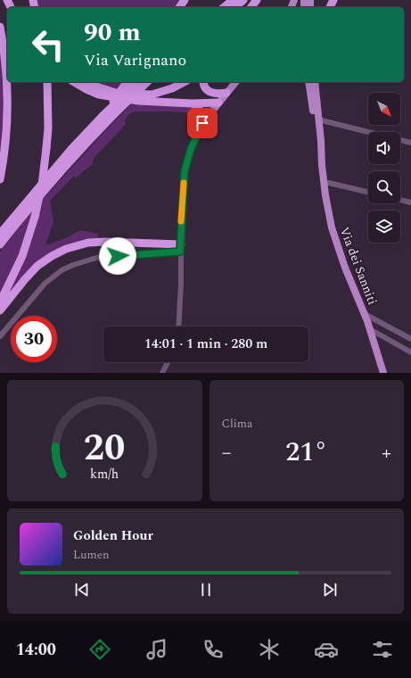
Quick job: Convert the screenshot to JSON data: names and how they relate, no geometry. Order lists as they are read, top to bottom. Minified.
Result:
{"streets":{"main road":["Via dei Sanniti"]},"north":"bottom right","page":{"turn":["90 m","Via Varignano"],"limit":"30","trip":"14:01 · 1 min · 280 m","tile":"Clima","heat":["−","21°","+"],"song":["Golden Hour","Lumen"],"tabs":"14:00","gauge":["20","km/h"]}}
